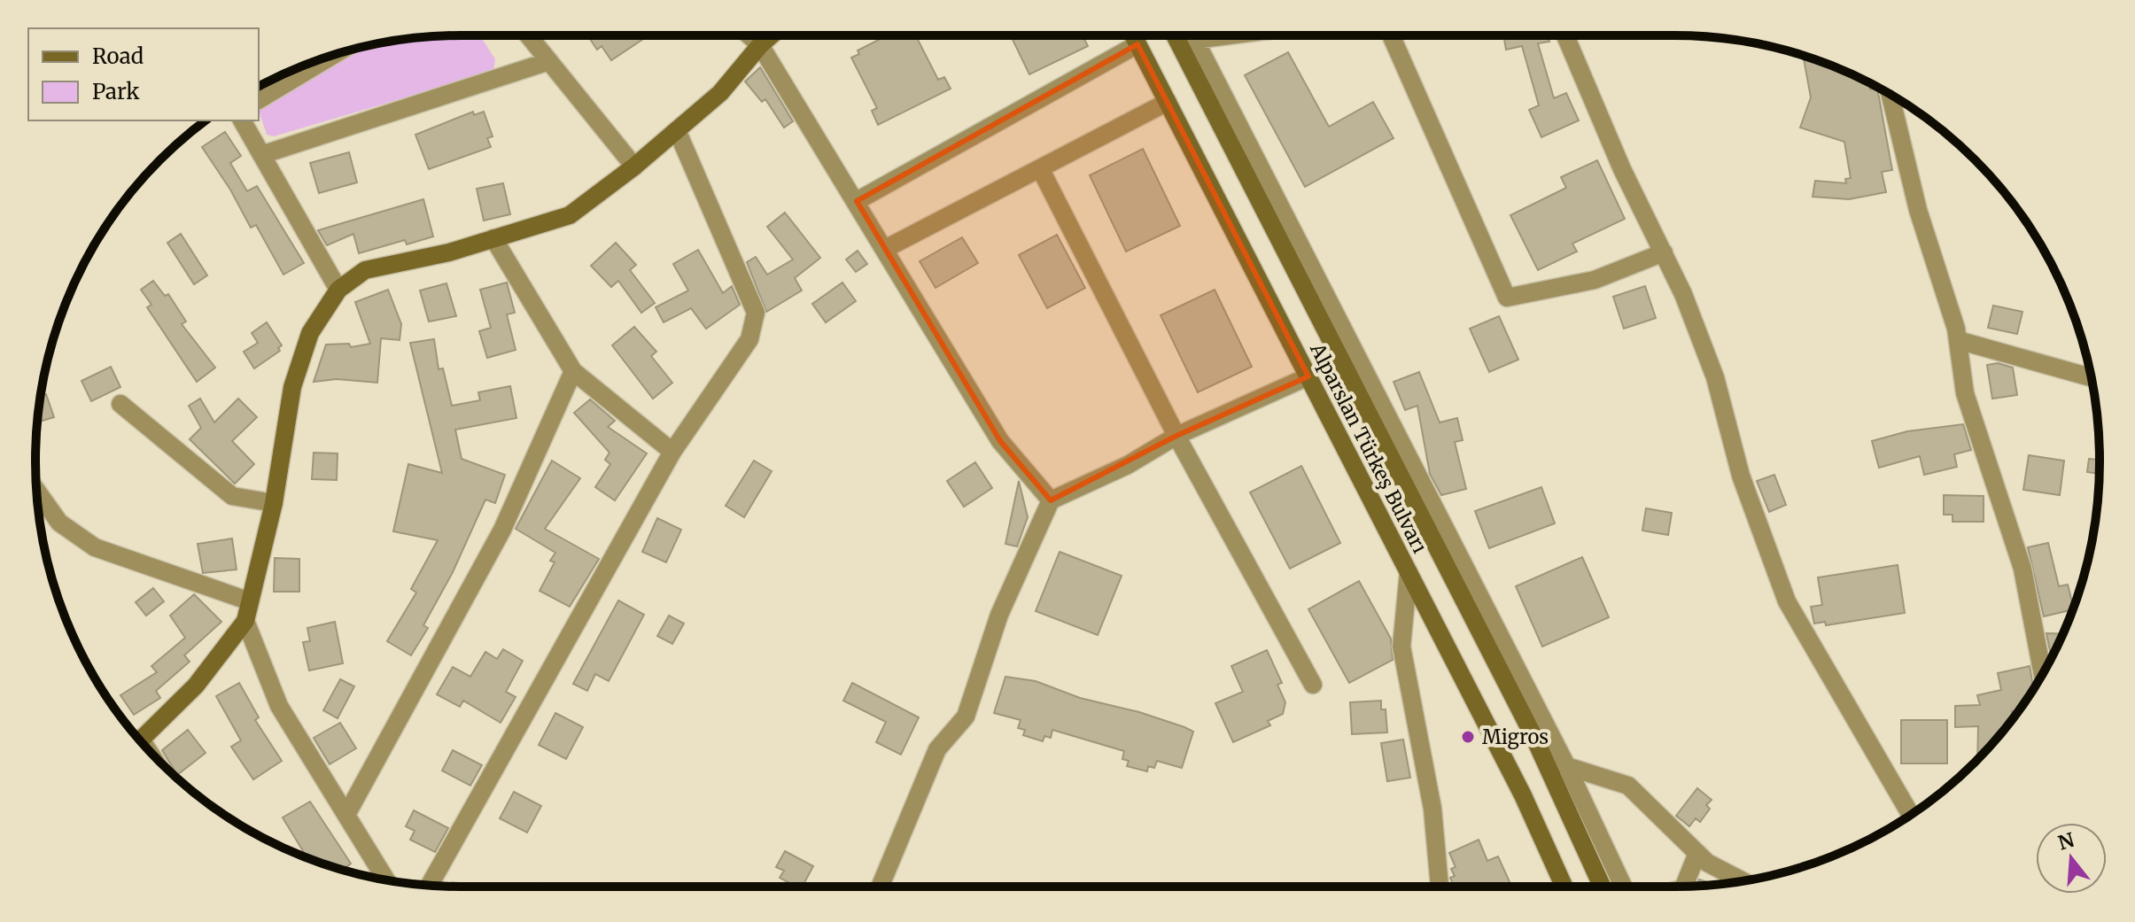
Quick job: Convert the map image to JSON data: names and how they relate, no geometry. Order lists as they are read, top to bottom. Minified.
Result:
{"streets":{"main road":["Alparslan Türkeş Bulvarı"]},"places":["Migros"],"legend":["Road","Park"],"north":"top"}
